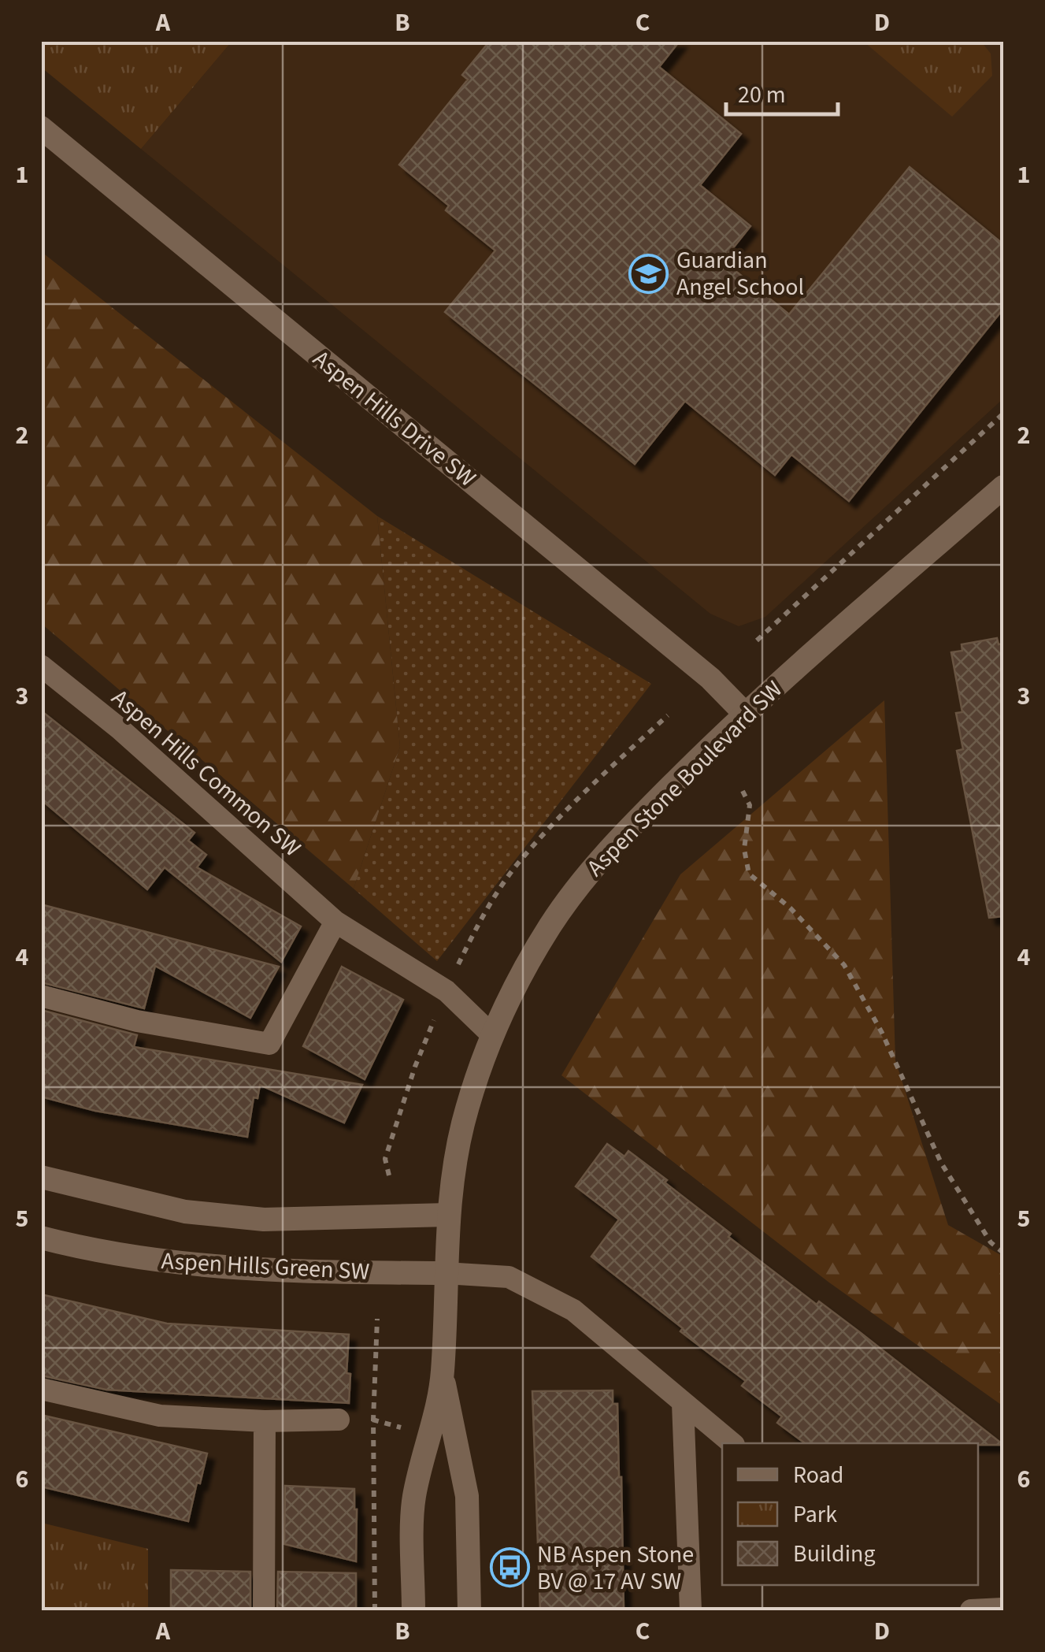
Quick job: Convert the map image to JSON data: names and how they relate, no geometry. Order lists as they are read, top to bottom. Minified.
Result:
{"streets":{"street":["Aspen Hills Drive SW","Aspen Stone Boulevard SW","Aspen Hills Green SW"],"lane":["Aspen Hills Common SW"]},"crossings":[["Aspen Hills Drive SW","Aspen Stone Boulevard SW"],["Aspen Hills Common SW","Aspen Stone Boulevard SW"],["Aspen Stone Boulevard SW","Aspen Hills Green SW"]],"places":{"school or university":["Guardian Angel School"],"bus stop":["NB Aspen Stone BV @ 17 AV SW"]},"legend":["Road","Park","Building"],"scale_bar":"20 m","grid":{"columns":["A","B","C","D"],"rows":["1","2","3","4","5","6"]}}
